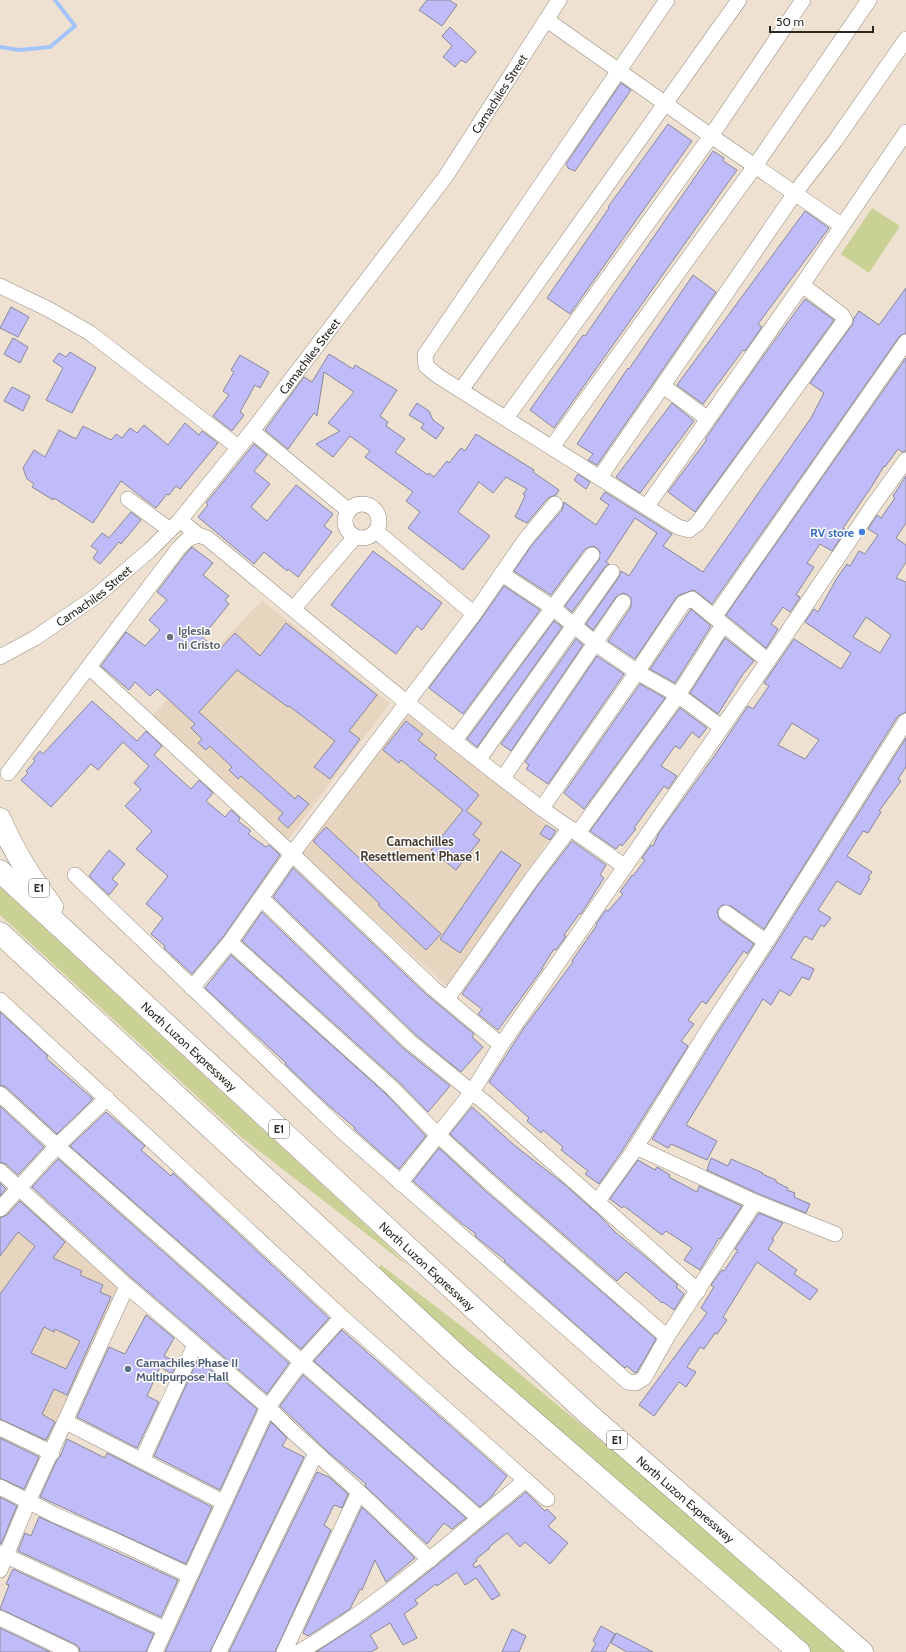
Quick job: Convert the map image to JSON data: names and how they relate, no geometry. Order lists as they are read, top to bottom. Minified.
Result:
{"streets":{"highway":["E1","North Luzon Expressway"],"street":["Camachiles Street"]},"crossings":[["E1","North Luzon Expressway"]],"districts":["Camachilles Resettlement Phase 1"],"places":["RV store","Iglesia ni Cristo","Camachiles Phase II Multipurpose Hall"],"scale_bar":"50 m"}
